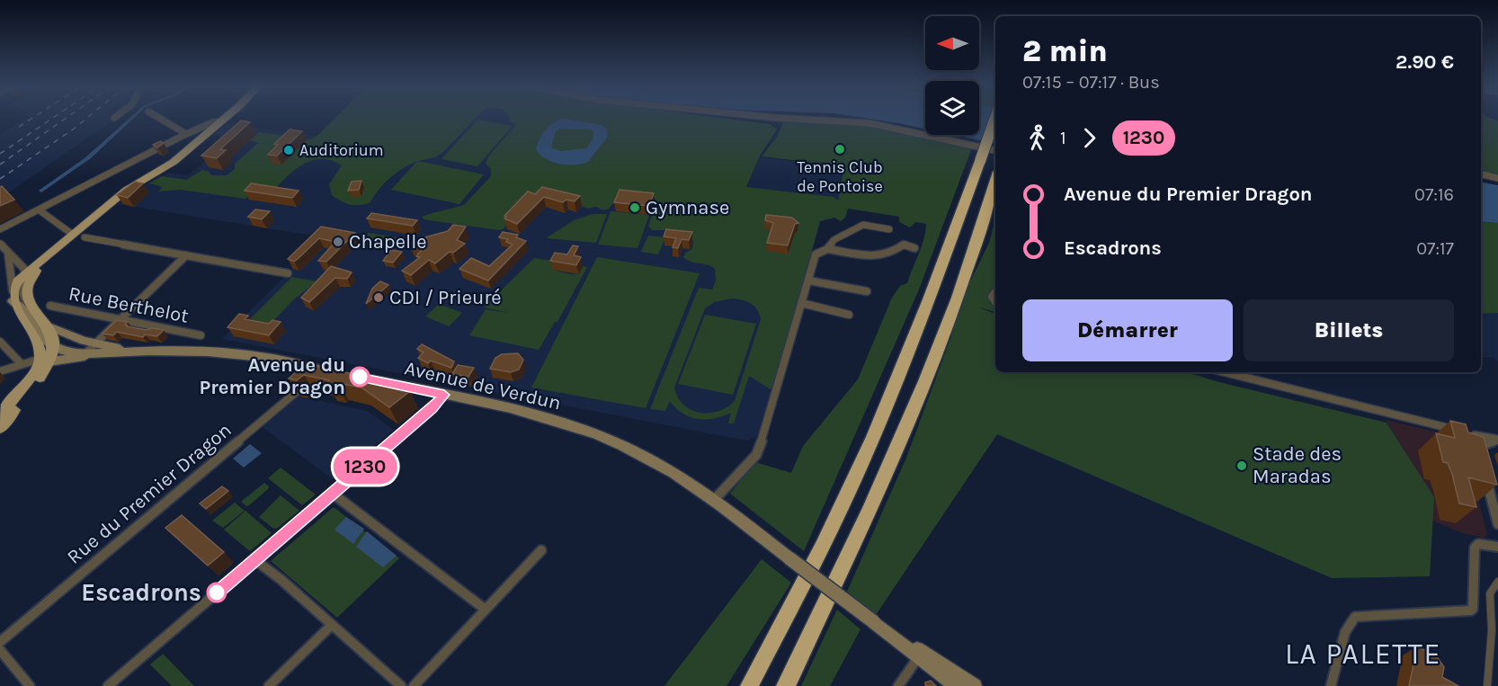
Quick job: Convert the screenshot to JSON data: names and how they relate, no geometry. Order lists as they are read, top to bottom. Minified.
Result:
{"streets":{"main road":["Avenue de Verdun"],"street":["Rue Berthelot","Rue du Premier Dragon"]},"districts":["LA PALETTE"],"places":["Tennis Club de Pontoise","Auditorium","Gymnase","Chapelle","CDI / Prieuré","Avenue du Premier Dragon","Stade des Maradas","Escadrons"],"lines":["bus line 1230"],"north":"left","page":{"on_map":"1230","heading":["2 min","07:15 – 07:17 · Bus","2.90 €"],"legs":["1","1230"],"list":[{"name":"Avenue du Premier Dragon","value":"07:16"},{"name":"Escadrons","value":"07:17"}],"buttons":["Démarrer","Billets"]}}
